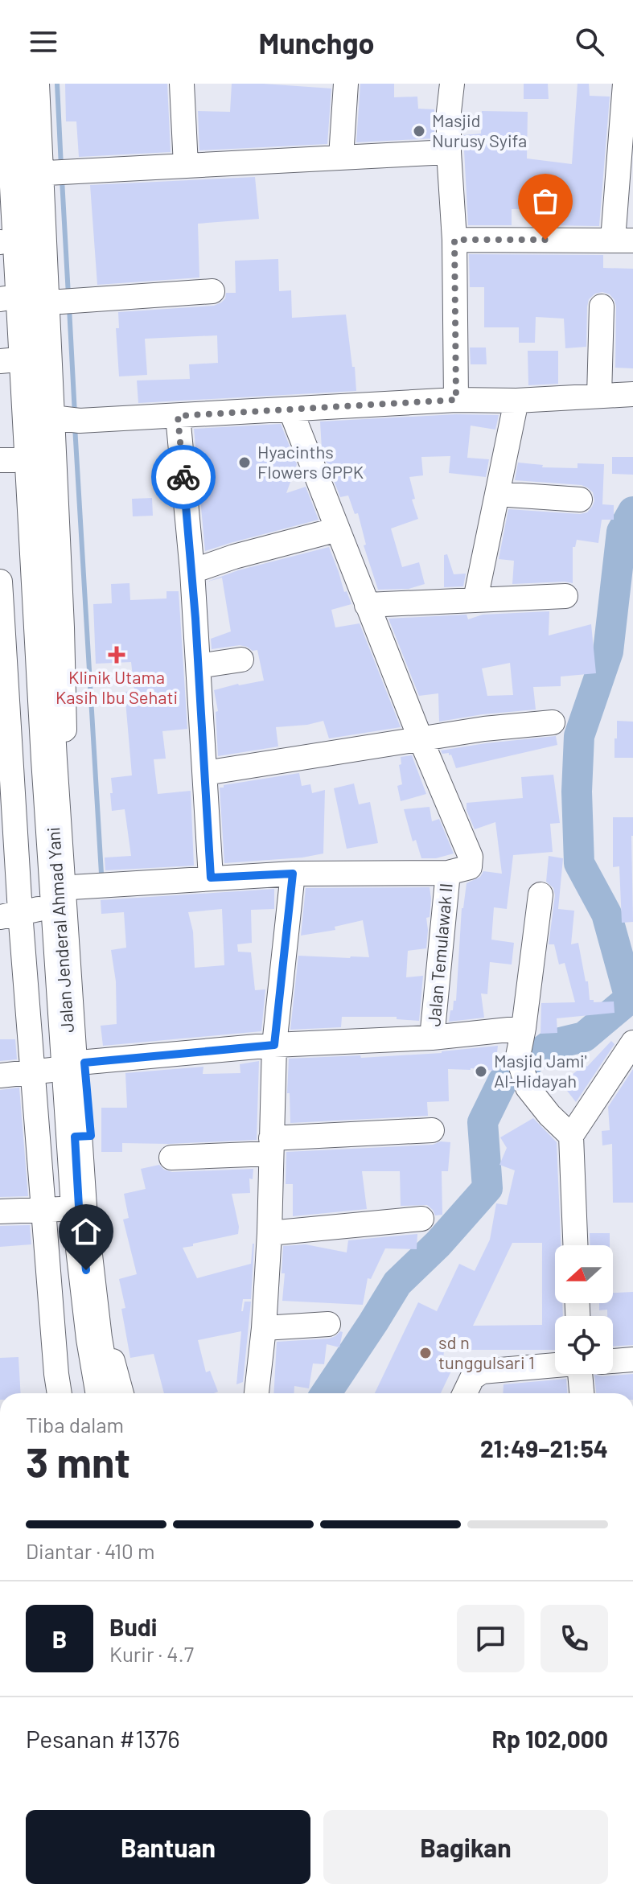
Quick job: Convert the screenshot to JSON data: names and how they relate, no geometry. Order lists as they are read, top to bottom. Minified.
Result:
{"streets":{"highway":["Jalan Jenderal Ahmad Yani"],"street":["Jalan Temulawak II"]},"places":{"other":["Masjid Nurusy Syifa","Hyacinths Flowers GPPK","Masjid Jami' Al-Hidayah","sd n tunggulsari 1"],"health":["Klinik Utama Kasih Ibu Sehati"]},"north":"left","page":{"header":"Munchgo","heading":["3 mnt","Tiba dalam","21:49–21:54"],"panel":["Budi","Kurir · 4.7","Pesanan #1376","Rp 102,000"],"bar":"Diantar · 410 m","round":"B","buttons":["Bantuan","Bagikan"]}}
